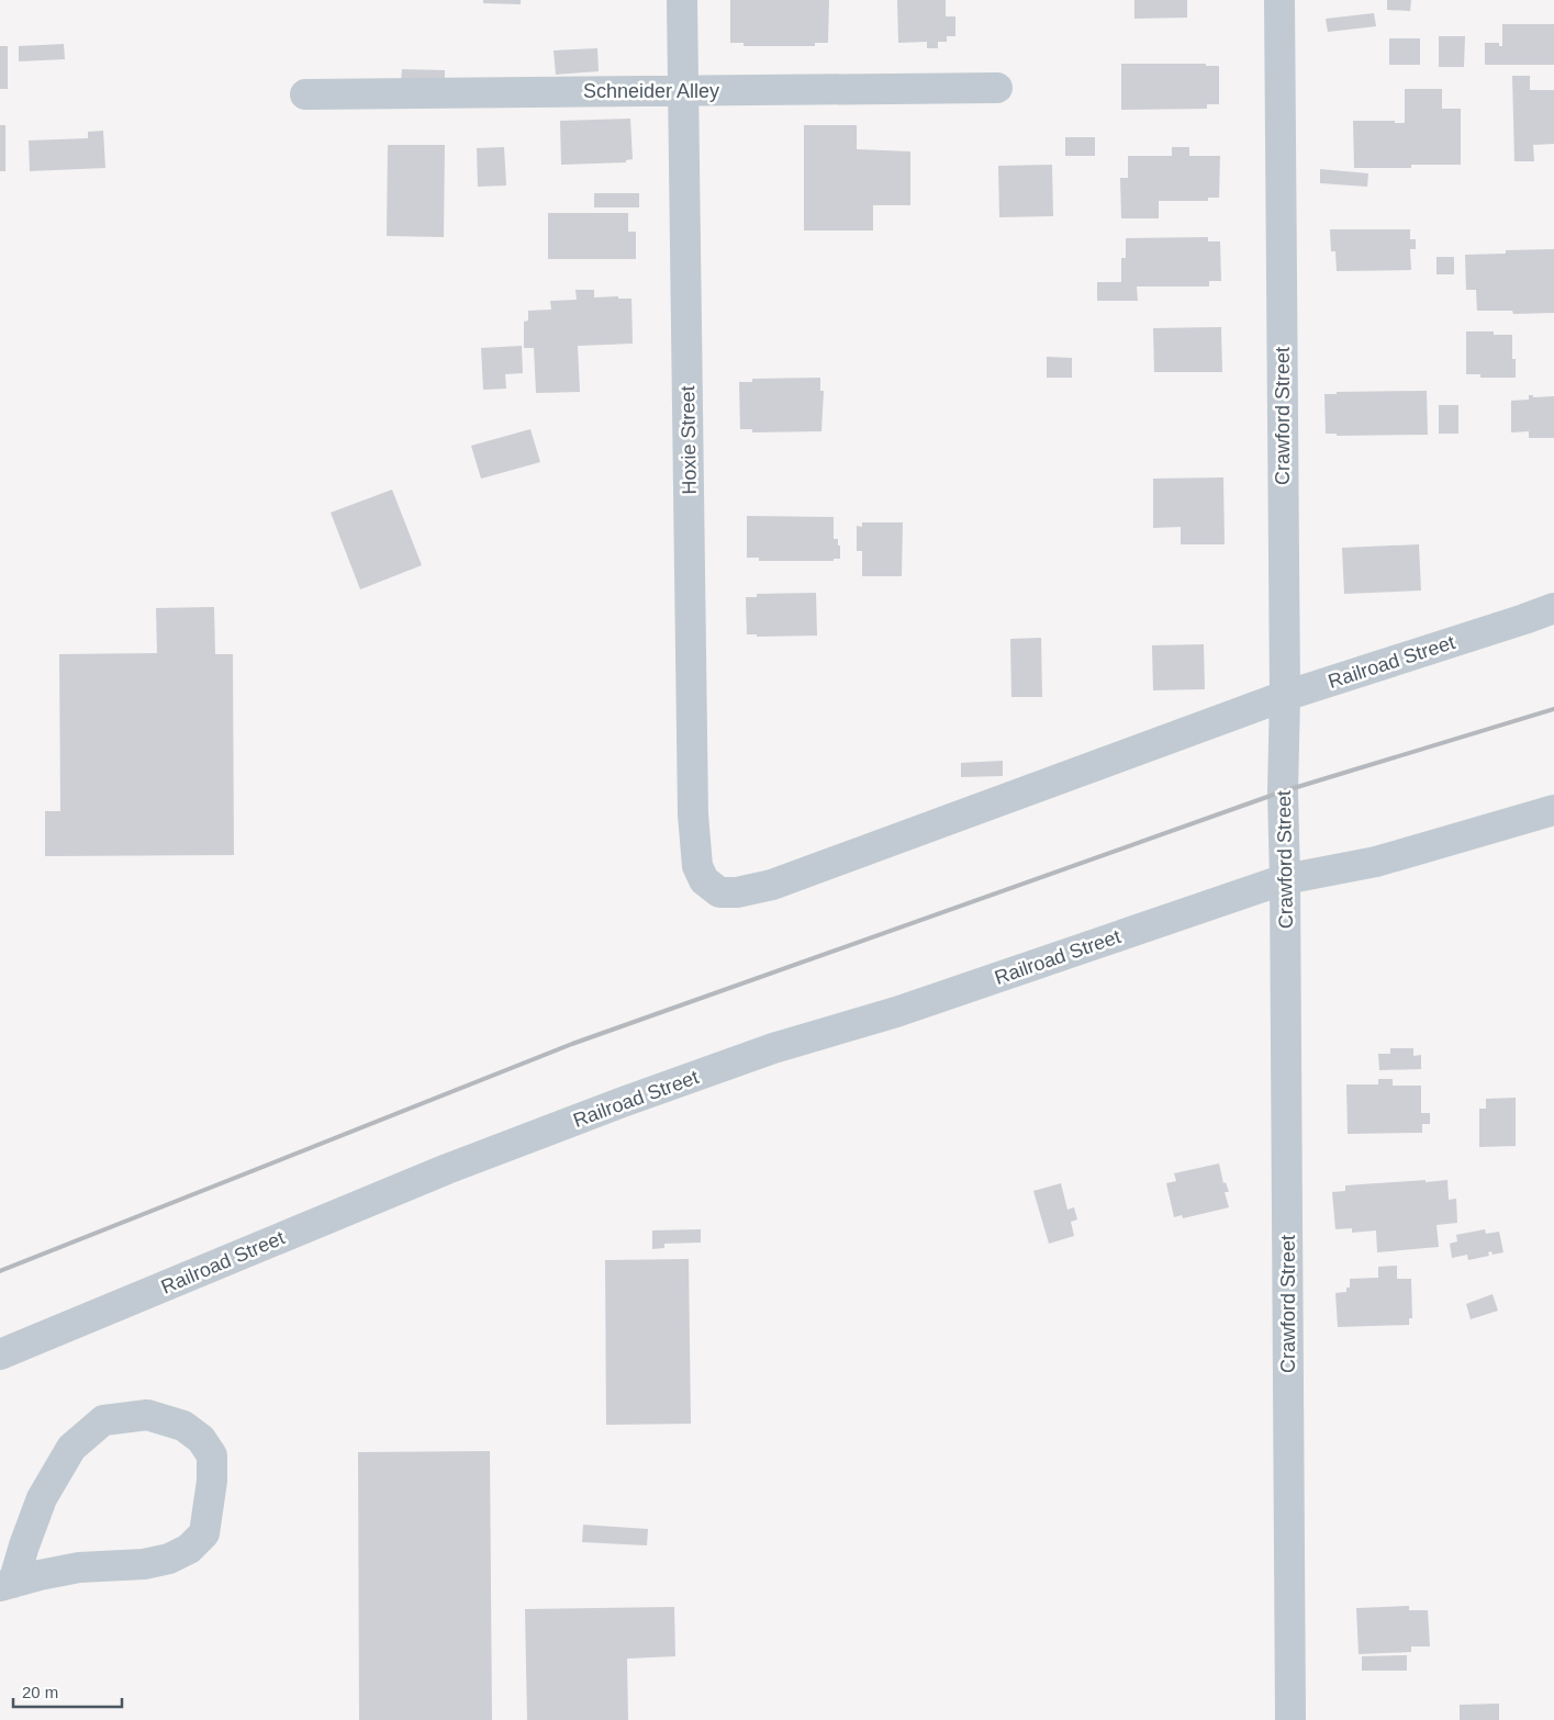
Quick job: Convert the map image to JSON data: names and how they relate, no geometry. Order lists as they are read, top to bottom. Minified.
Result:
{"streets":{"street":["Schneider Alley","Crawford Street","Hoxie Street","Railroad Street"]},"crossings":[["Schneider Alley","Hoxie Street"],["Crawford Street","Railroad Street"],["Hoxie Street","Railroad Street"]],"scale_bar":"20 m"}
